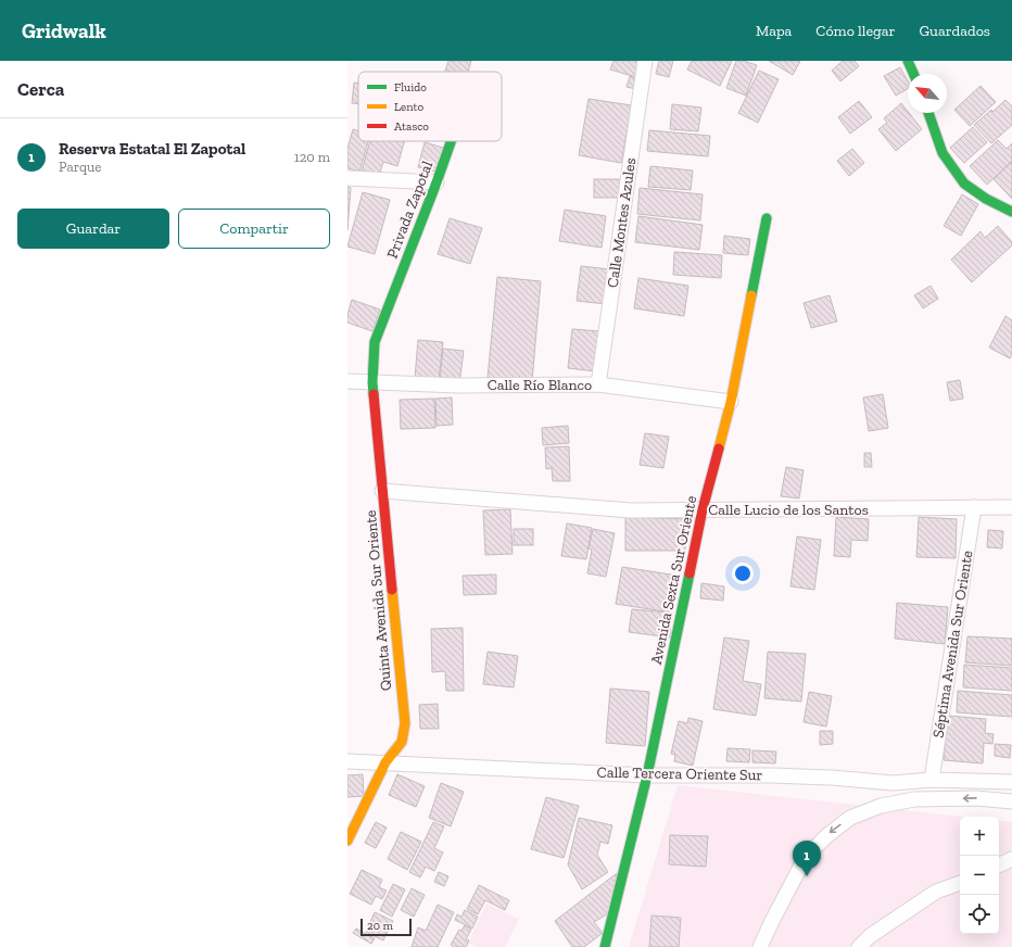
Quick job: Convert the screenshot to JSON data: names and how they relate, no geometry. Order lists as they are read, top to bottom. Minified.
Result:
{"streets":{"street":["Privada Zapotal","Calle Montes Azules","Calle Río Blanco","Calle Lucio de los Santos","Avenida Sexta Sur Oriente","Quinta Avenida Sur Oriente","Séptima Avenida Sur Oriente","Calle Tercera Oriente Sur"]},"crossings":[["Privada Zapotal","Quinta Avenida Sur Oriente"],["Calle Montes Azules","Calle Río Blanco"],["Calle Río Blanco","Avenida Sexta Sur Oriente"],["Calle Río Blanco","Quinta Avenida Sur Oriente"],["Calle Lucio de los Santos","Avenida Sexta Sur Oriente"],["Calle Lucio de los Santos","Quinta Avenida Sur Oriente"],["Calle Lucio de los Santos","Séptima Avenida Sur Oriente"],["Avenida Sexta Sur Oriente","Calle Tercera Oriente Sur"],["Quinta Avenida Sur Oriente","Calle Tercera Oriente Sur"],["Séptima Avenida Sur Oriente","Calle Tercera Oriente Sur"]],"legend":["Fluido","Lento","Atasco"],"scale_bar":"20 m","north":"top left","page":{"header":"Gridwalk","nav":["Mapa","Cómo llegar","Guardados"],"heading":"Cerca","list":[{"mark":"1","name":"Reserva Estatal El Zapotal","note":"Parque","value":"120 m"}],"buttons":["Guardar","Compartir"],"map_buttons":["+","−"],"pins":"1","scale":"20 m"}}
